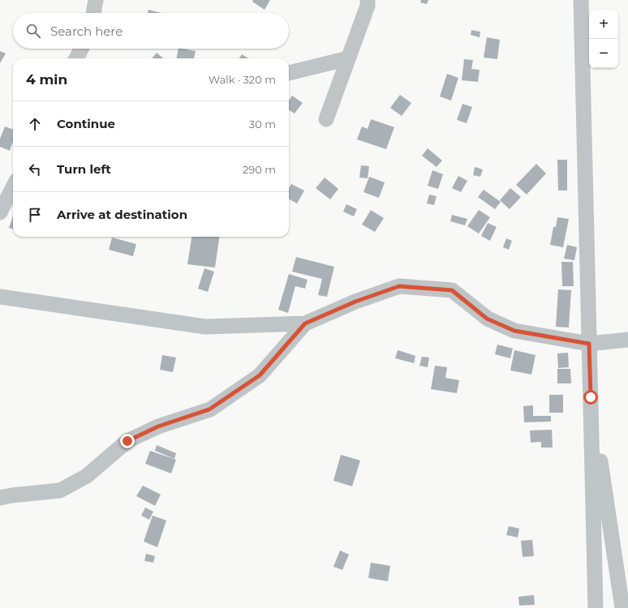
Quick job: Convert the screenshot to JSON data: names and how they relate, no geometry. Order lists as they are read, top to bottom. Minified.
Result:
{"page":{"map_buttons":["+","−"],"search":"Search here","heading":["4 min","Walk · 320 m"],"list":[["Continue","30 m"],["Turn left","290 m"],"Arrive at destination"]}}
